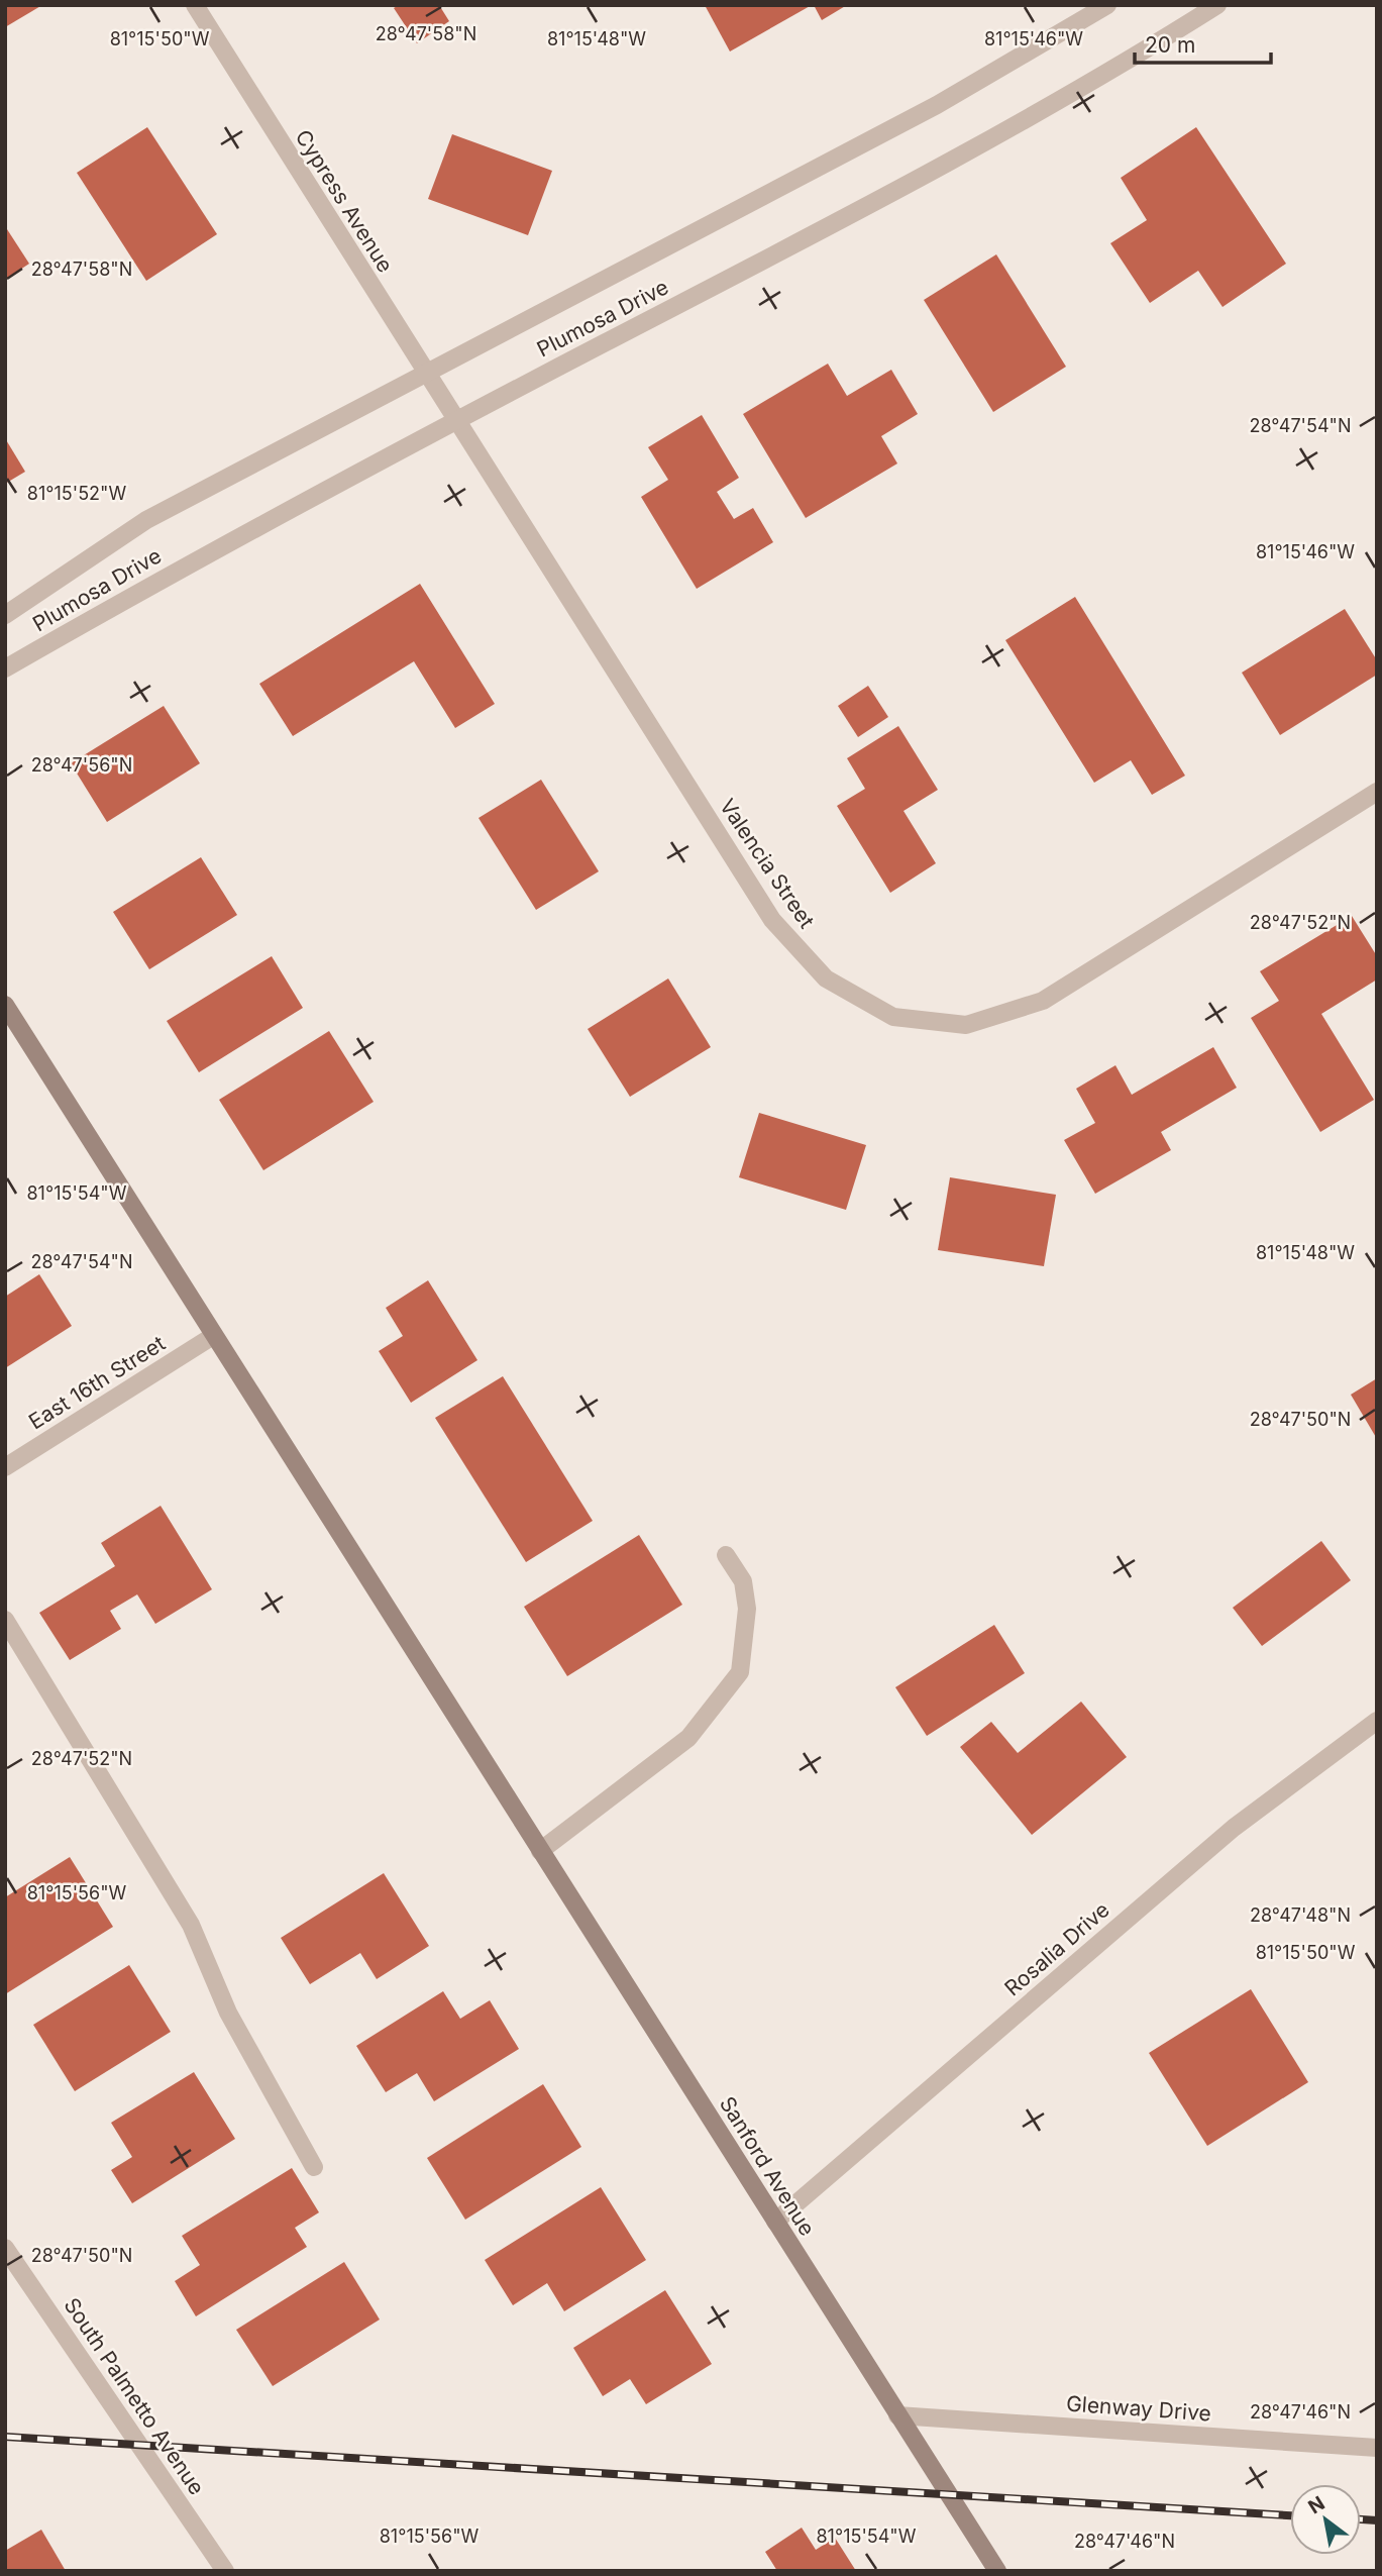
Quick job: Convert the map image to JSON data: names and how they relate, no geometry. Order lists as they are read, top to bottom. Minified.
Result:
{"streets":{"main road":["Sanford Avenue"],"street":["Cypress Avenue","Plumosa Drive","Valencia Street","East 16th Street","Rosalia Drive","South Palmetto Avenue","Glenway Drive"]},"crossings":[["Cypress Avenue","Plumosa Drive"],["Cypress Avenue","Valencia Street"],["Plumosa Drive","Valencia Street"],["East 16th Street","Sanford Avenue"],["Rosalia Drive","Sanford Avenue"],["Sanford Avenue","Glenway Drive"]],"scale_bar":"20 m","north":"top left","coordinates":["28°47'58\"N","81°15'50\"W","81°15'46\"W","81°15'48\"W","28°47'54\"N","81°15'52\"W","28°47'56\"N","28°47'52\"N","81°15'54\"W","28°47'50\"N","81°15'56\"W","28°47'48\"N","28°47'46\"N"]}
